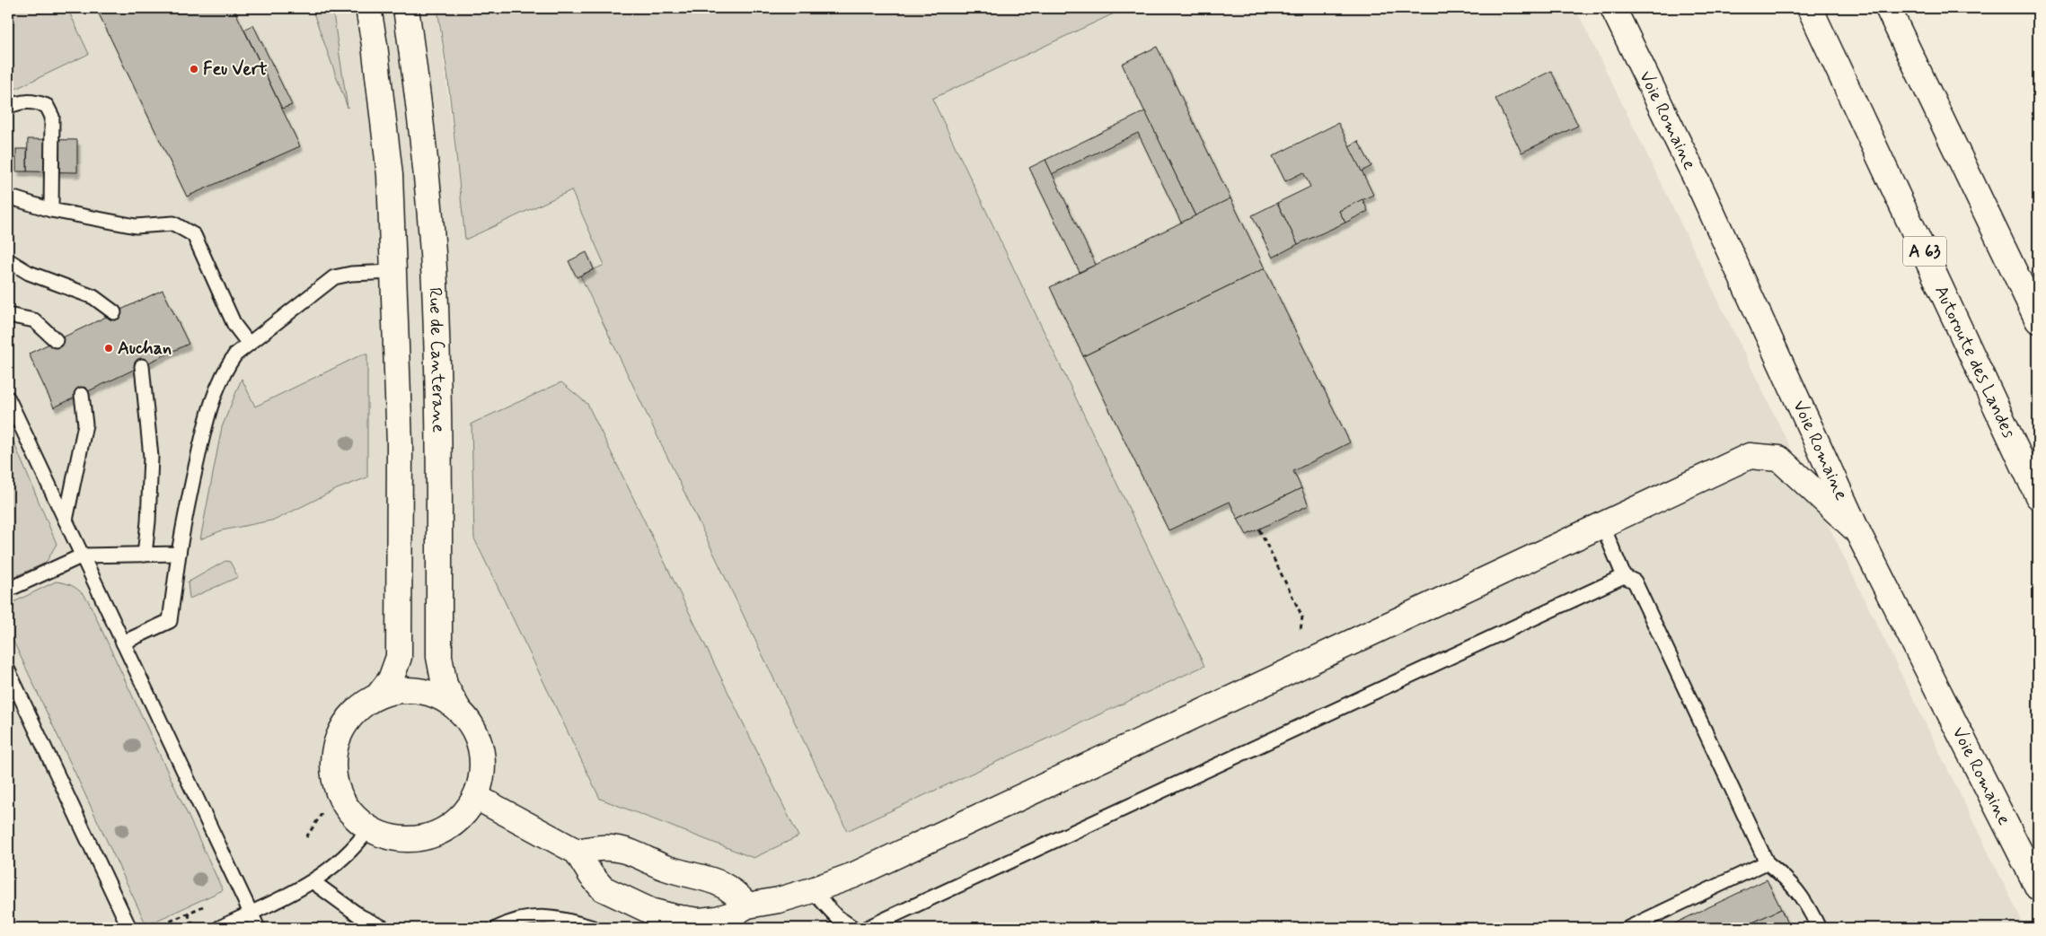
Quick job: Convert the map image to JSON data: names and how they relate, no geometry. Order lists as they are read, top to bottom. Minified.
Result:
{"streets":{"main road":["Voie Romaine","A 63","Rue de Canterane","Autoroute des Landes"]},"places":["Feu Vert","Auchan"]}
